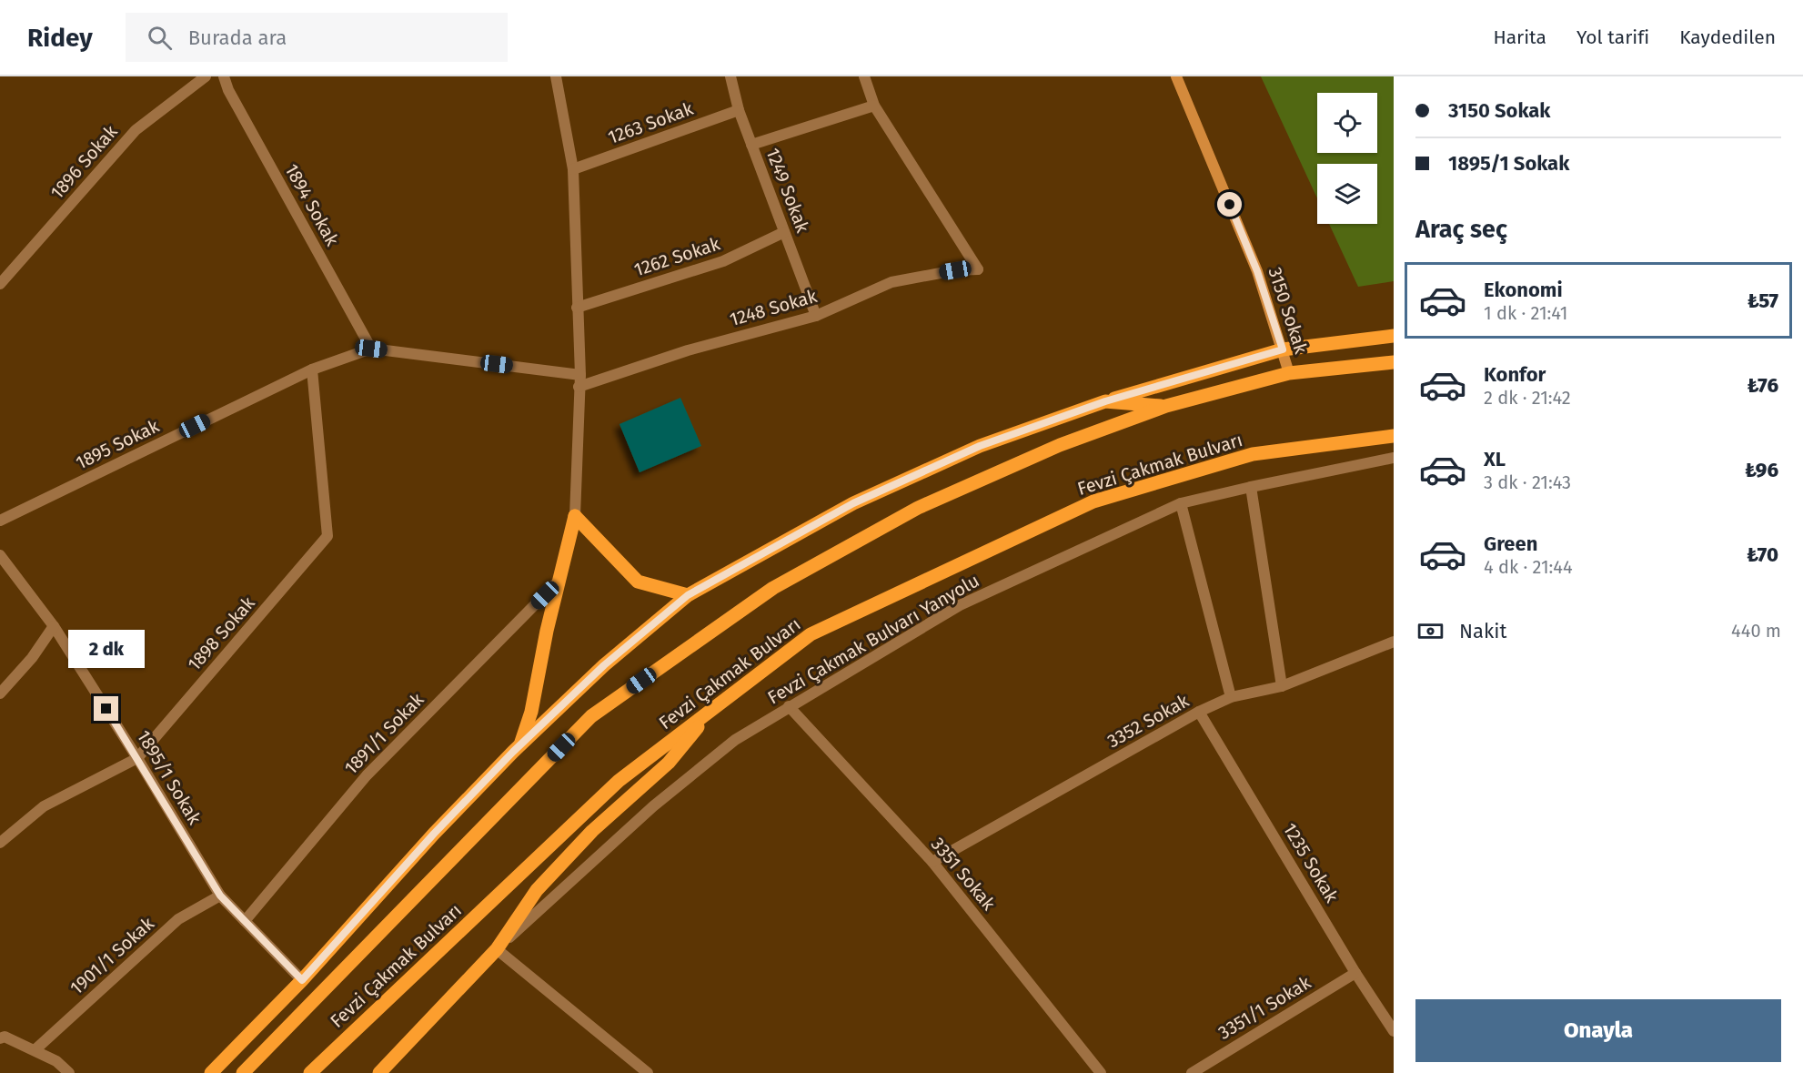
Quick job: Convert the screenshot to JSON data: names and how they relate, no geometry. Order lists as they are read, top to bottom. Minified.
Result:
{"streets":{"main road":["3150 Sokak","Fevzi Çakmak Bulvarı"],"street":["1263 Sokak","1896 Sokak","1249 Sokak","1894 Sokak","1262 Sokak","1248 Sokak","1895 Sokak","1898 Sokak","Fevzi Çakmak Bulvarı Yanyolu","3352 Sokak","1891/1 Sokak","1895/1 Sokak","1235 Sokak","3351 Sokak","1901/1 Sokak","3351/1 Sokak"]},"crossings":[["1263 Sokak","1249 Sokak"],["1249 Sokak","1262 Sokak"],["1249 Sokak","1248 Sokak"],["1894 Sokak","1895 Sokak"],["3150 Sokak","Fevzi Çakmak Bulvarı"],["1895 Sokak","1898 Sokak"],["1898 Sokak","1895/1 Sokak"],["Fevzi Çakmak Bulvarı Yanyolu","3351 Sokak"],["3352 Sokak","1235 Sokak"],["3352 Sokak","3351 Sokak"],["1891/1 Sokak","1895/1 Sokak"],["1895/1 Sokak","1901/1 Sokak"],["1235 Sokak","3351/1 Sokak"]],"page":{"header":"Ridey","search":"Burada ara","nav":["Harita","Yol tarifi","Kaydedilen"],"banner":["3150 Sokak","1895/1 Sokak"],"heading":"Araç seç","list":[{"name":"Ekonomi","note":"1 dk · 21:41","value":"₺57"},{"name":"Konfor","note":"2 dk · 21:42","value":"₺76"},{"name":"XL","note":"3 dk · 21:43","value":"₺96"},{"name":"Green","note":"4 dk · 21:44","value":"₺70"}],"pay":["Nakit","440 m"],"bubble":"2 dk","buttons":"Onayla"}}
